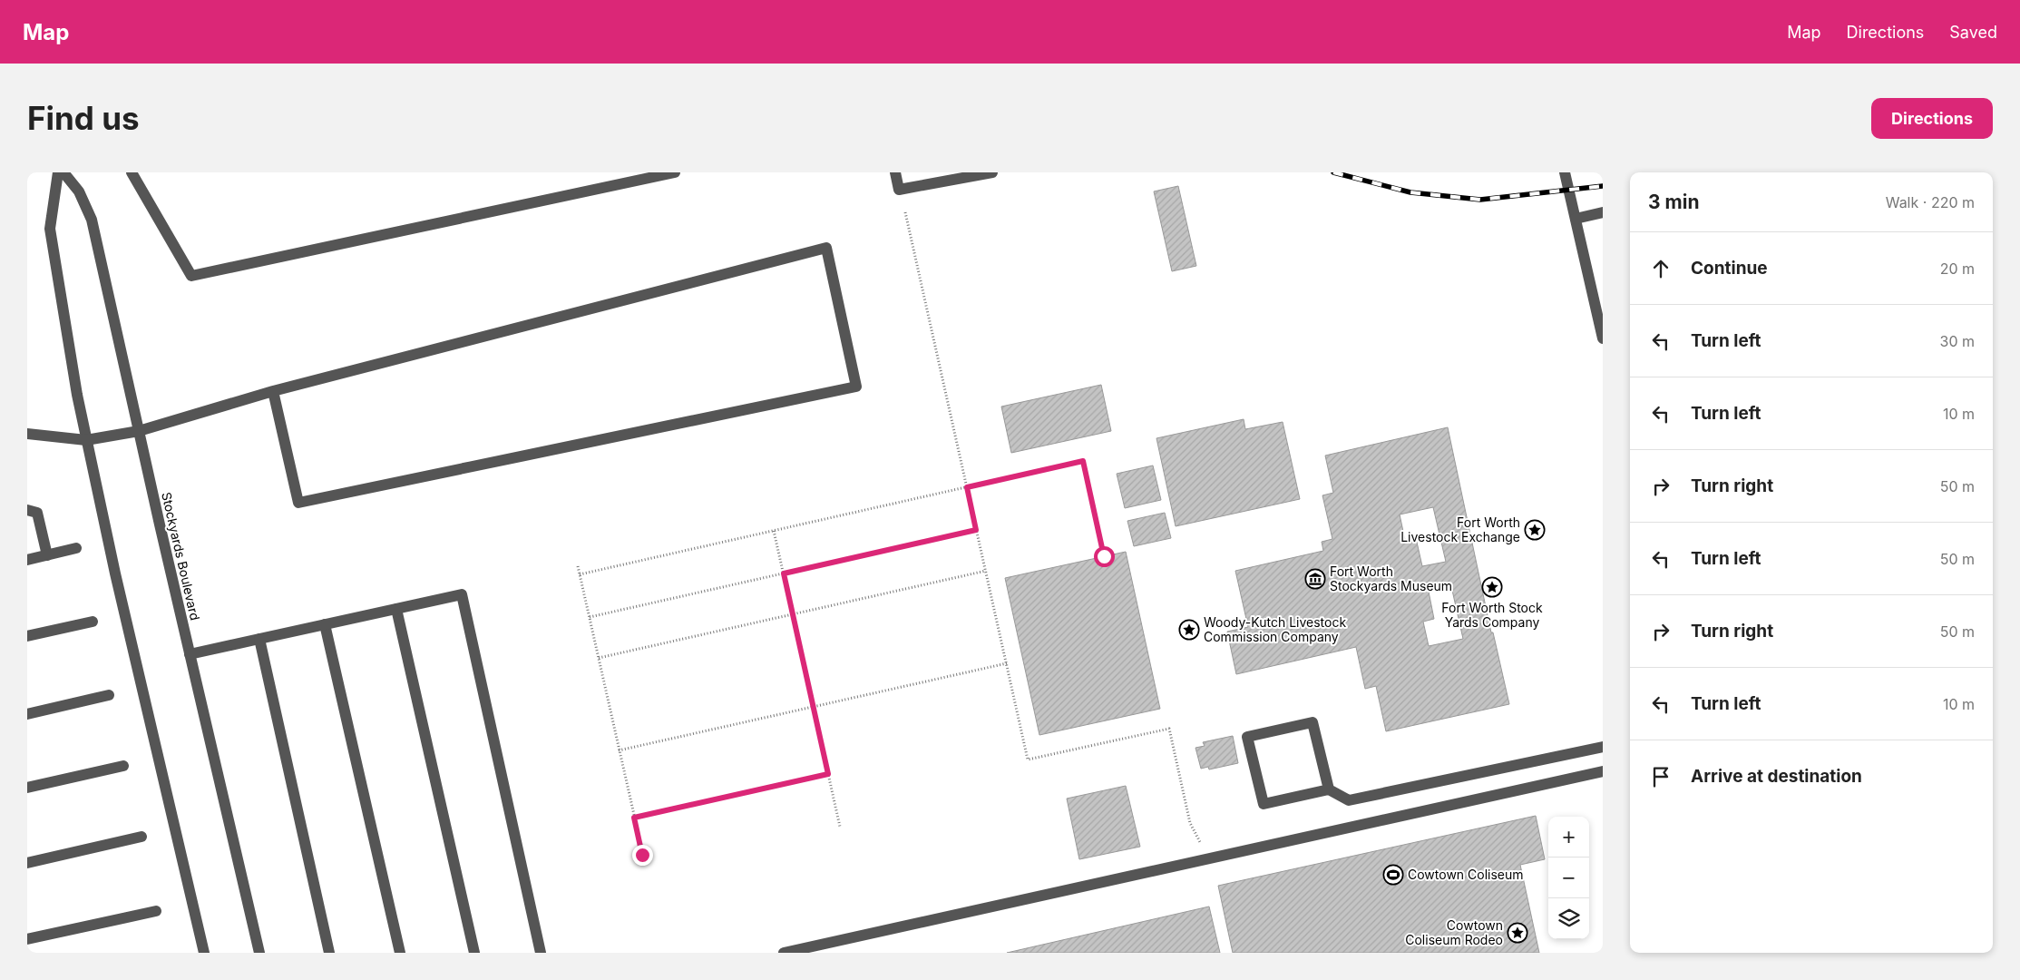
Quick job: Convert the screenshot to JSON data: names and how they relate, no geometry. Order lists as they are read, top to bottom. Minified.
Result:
{"streets":{"street":["Stockyards Boulevard"]},"places":{"place":["Fort Worth Livestock Exchange","Fort Worth Stock Yards Company","Woody-Kutch Livestock Commission Company","Cowtown Coliseum Rodeo"],"museum":["Fort Worth Stockyards Museum"],"sports":["Cowtown Coliseum"]},"page":{"header":"Map","nav":["Map","Directions","Saved"],"buttons":"Directions","title":"Find us","heading":["3 min","Walk · 220 m"],"list":[["Continue","20 m"],["Turn left","30 m"],["Turn left","10 m"],["Turn right","50 m"],["Turn left","50 m"],["Turn right","50 m"],["Turn left","10 m"],"Arrive at destination"],"map_buttons":["+","−"]}}
